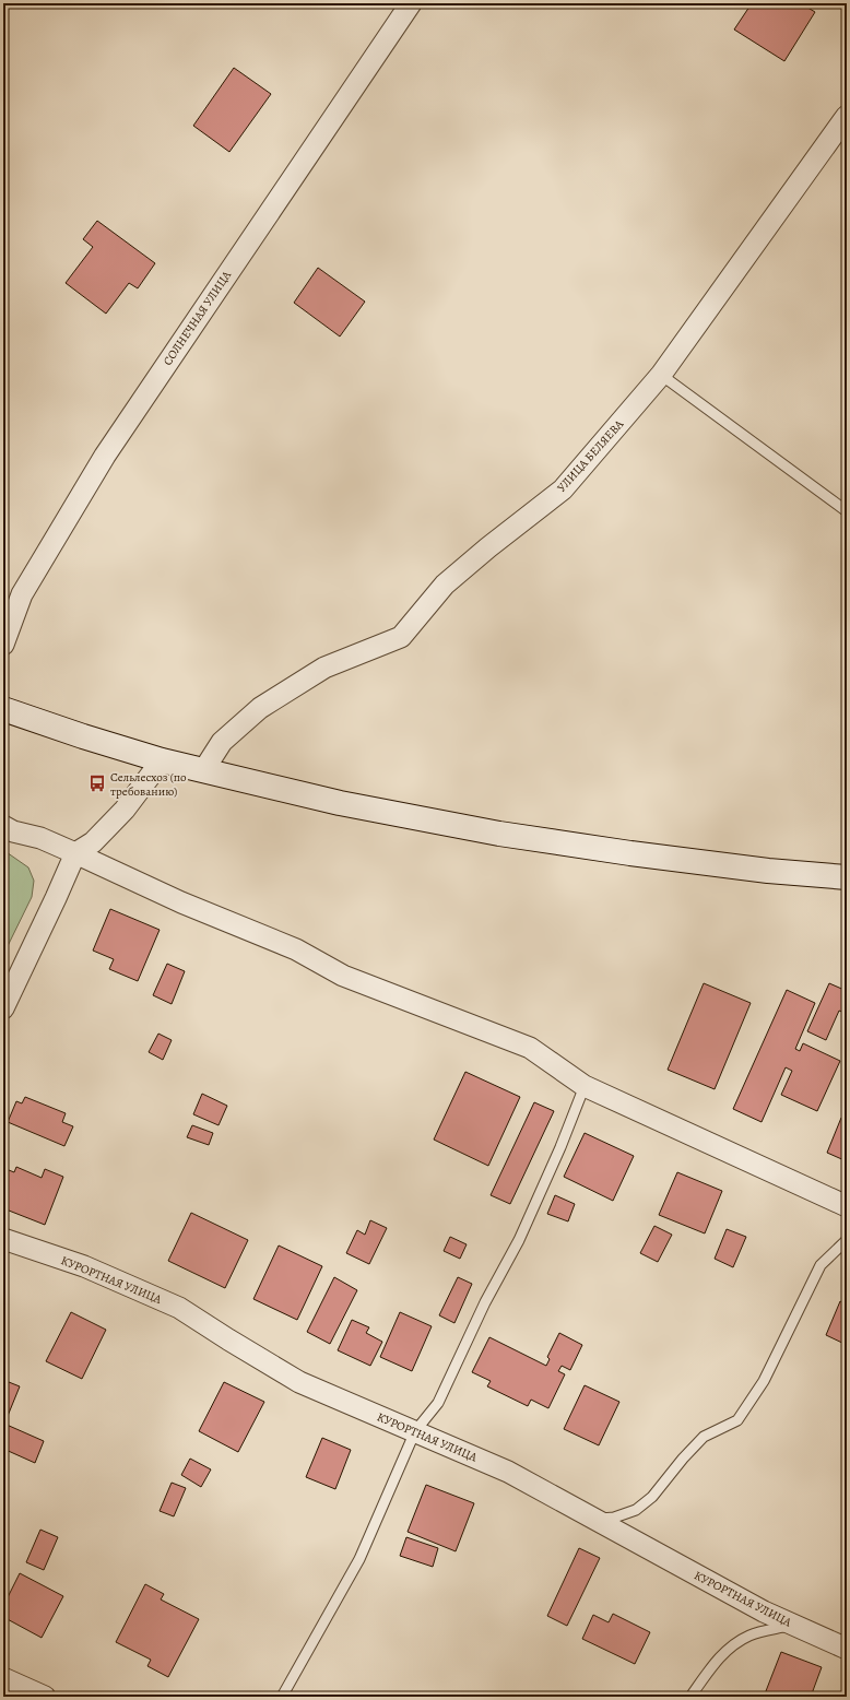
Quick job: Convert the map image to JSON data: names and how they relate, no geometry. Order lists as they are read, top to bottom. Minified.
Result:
{"streets":{"street":["СОЛНЕЧНАЯ УЛИЦА","УЛИЦА БЕЛЯЕВА","КУРОРТНАЯ УЛИЦА"]},"places":{"bus stop":["Сельлесхоз (по требованию)"]}}
